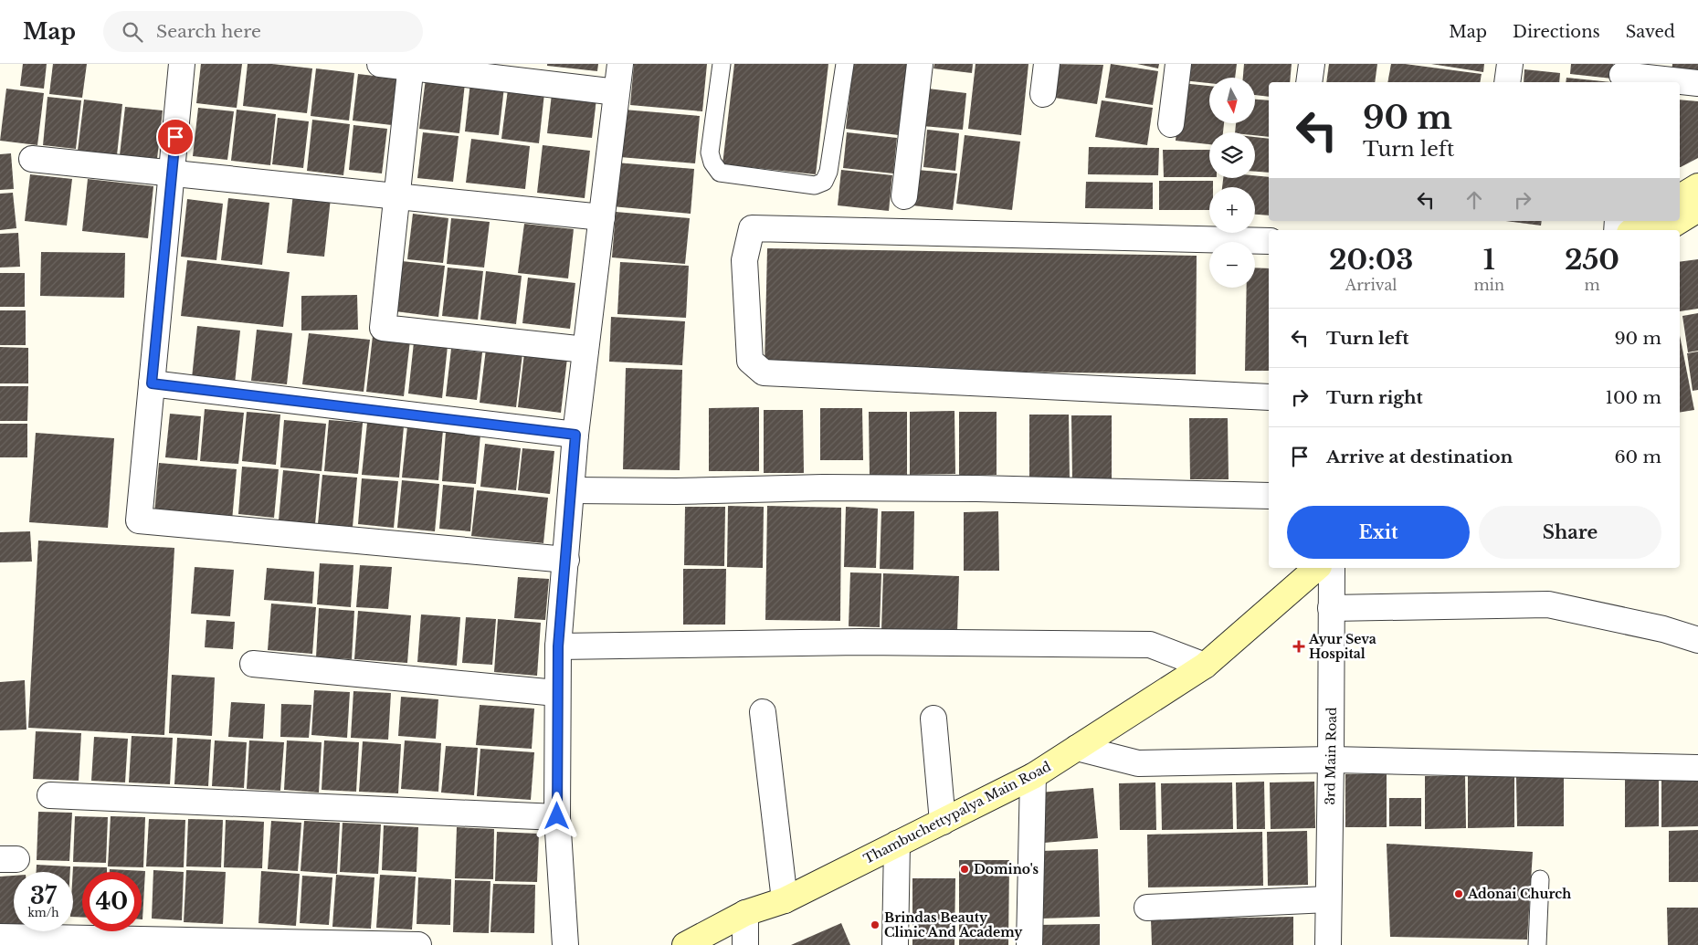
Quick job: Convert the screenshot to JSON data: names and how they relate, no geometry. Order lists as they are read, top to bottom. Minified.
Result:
{"streets":{"main road":["Thambuchettypalya Main Road"],"street":["3rd Main Road"]},"places":{"health":["Ayur Seva Hospital"],"other":["Domino's","Adonai Church","Brindas Beauty Clinic And Academy"]},"north":"bottom","page":{"header":"Map","search":"Search here","nav":["Map","Directions","Saved"],"map_buttons":["+","−"],"turn":["90 m","Turn left"],"eta":["20:03","Arrival","1","min","250","m"],"list":[{"name":"Turn left","value":"90 m"},{"name":"Turn right","value":"100 m"},{"name":"Arrive at destination","value":"60 m"}],"buttons":["Exit","Share"],"speed":"37 km/h","limit":"40"}}
